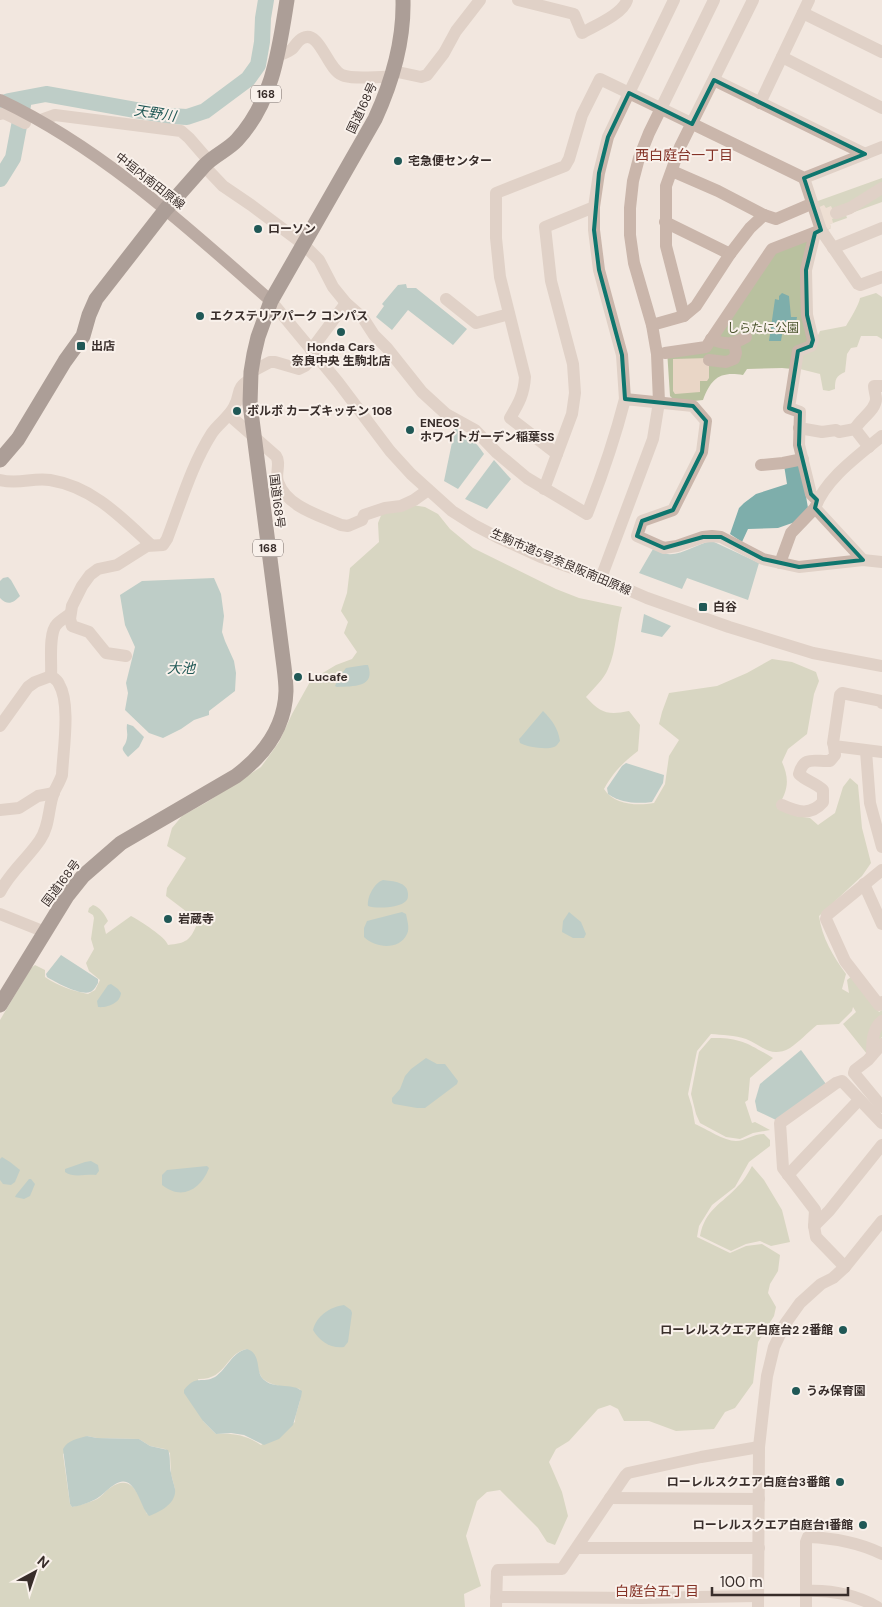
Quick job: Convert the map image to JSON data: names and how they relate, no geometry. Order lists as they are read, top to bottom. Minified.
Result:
{"streets":{"highway":["168","国道168号"],"main road":["中垣内南田原線"],"street":["生駒市道5号奈良阪南田原線"]},"crossings":[["168","中垣内南田原線"],["国道168号","中垣内南田原線"],["国道168号","生駒市道5号奈良阪南田原線"],["中垣内南田原線","生駒市道5号奈良阪南田原線"]],"districts":["西白庭台一丁目","白庭台五丁目"],"water":["天野川","大池"],"parks":["しらたに公園"],"places":{"other":["宅急便センター","ローソン","エクステリアパーク コンパス","Honda Cars 奈良中央 生駒北店","ボルボ カーズキッチン 108","ENEOS ホワイトガーデン稲葉SS","Lucafe","岩蔵寺","ローレルスクエア白庭台2 2番館","うみ保育園","ローレルスクエア白庭台3番館","ローレルスクエア白庭台1番館"],"transit":["出店","白谷"]},"scale_bar":"100 m","north":"top right"}
